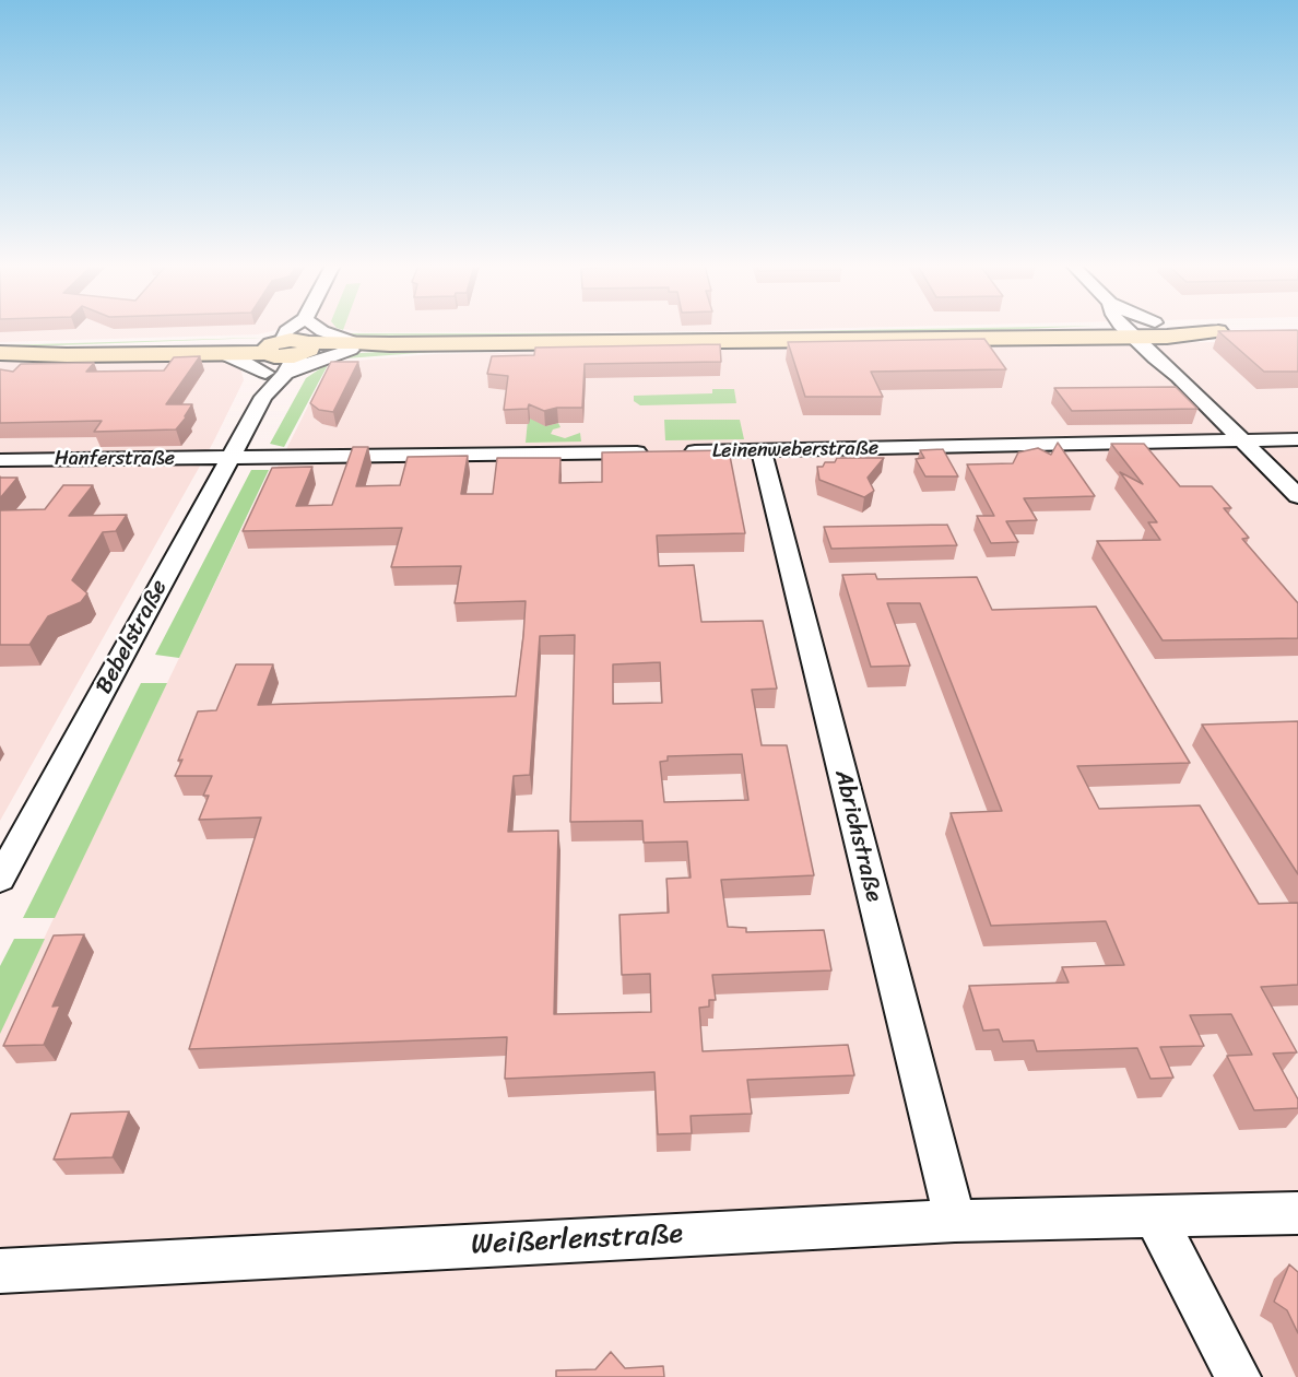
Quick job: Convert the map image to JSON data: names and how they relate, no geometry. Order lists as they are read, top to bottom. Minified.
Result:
{"streets":{"street":["Leinenweberstraße","Hanferstraße","Bebelstraße","Abrichstraße","Weißerlenstraße"]},"crossings":[["Leinenweberstraße","Abrichstraße"],["Hanferstraße","Bebelstraße"],["Abrichstraße","Weißerlenstraße"]]}
